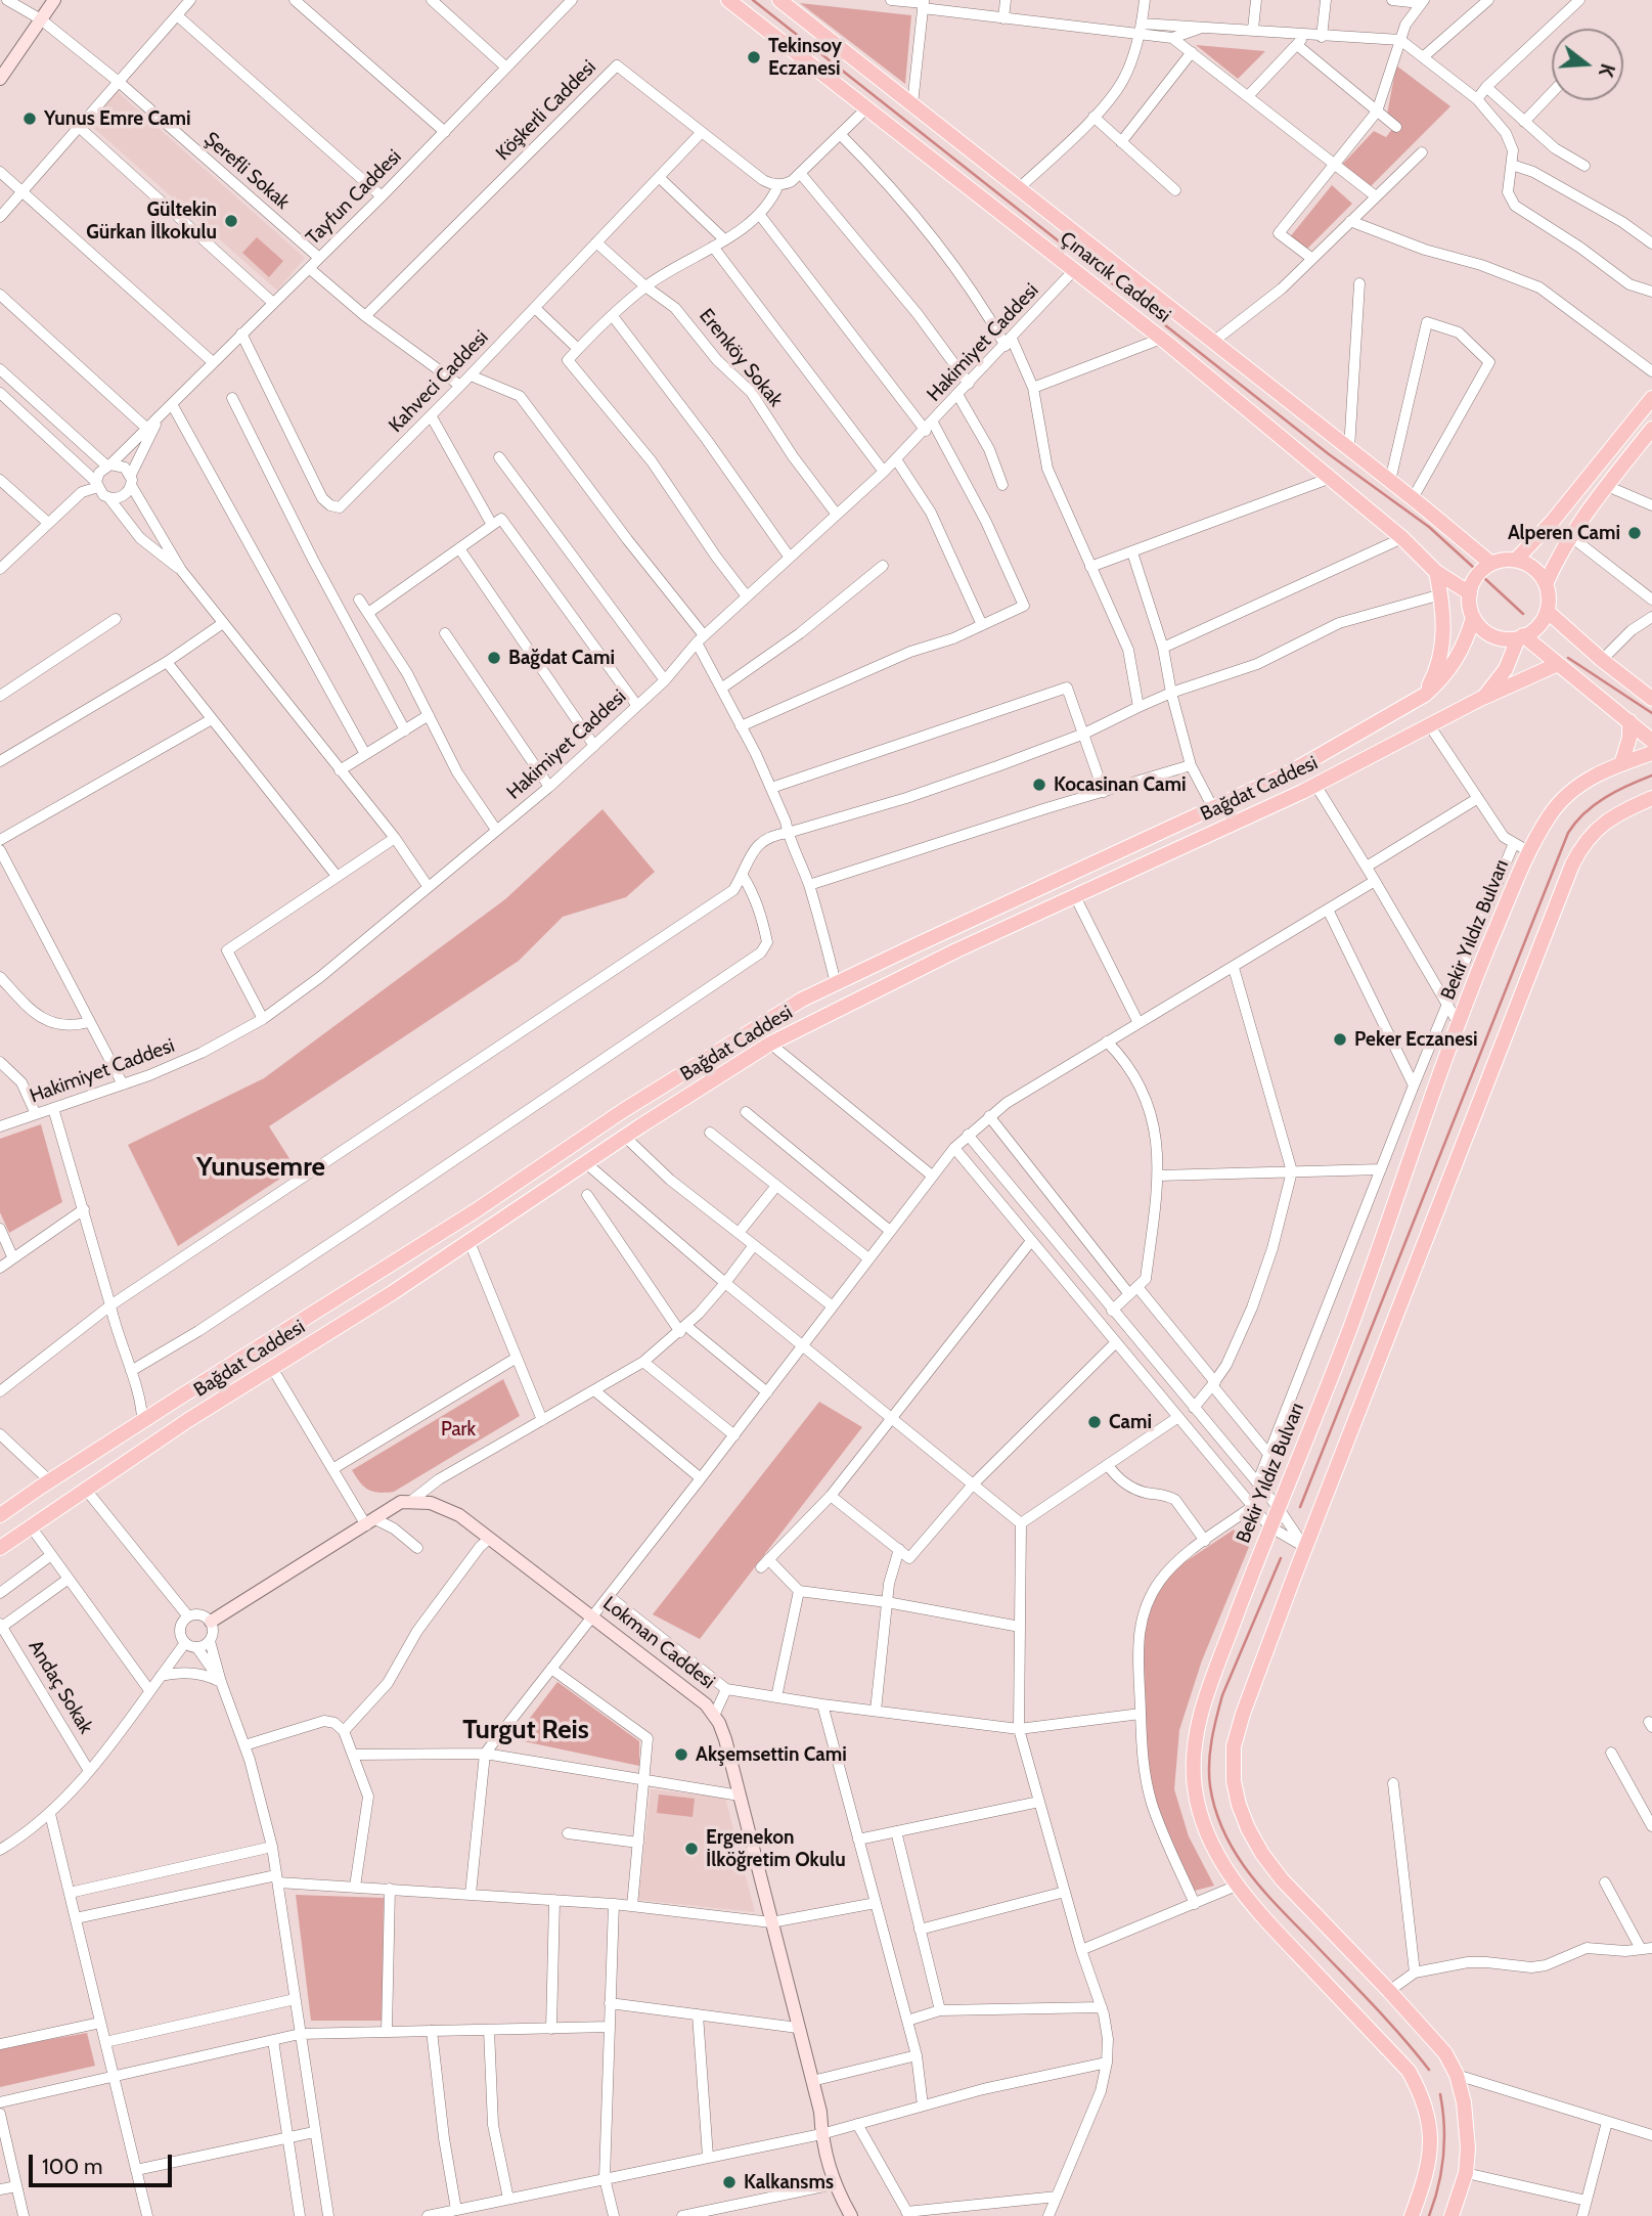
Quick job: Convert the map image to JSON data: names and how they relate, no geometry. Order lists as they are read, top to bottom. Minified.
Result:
{"streets":{"main road":["Çınarcık Caddesi","Bağdat Caddesi","Bekir Yıldız Bulvarı"],"street":["Köşkerli Caddesi","Şerefli Sokak","Tayfun Caddesi","Hakimiyet Caddesi","Erenköy Sokak","Kahveci Caddesi","Lokman Caddesi","Andaç Sokak"]},"crossings":[["Köşkerli Caddesi","Kahveci Caddesi"],["Şerefli Sokak","Tayfun Caddesi"],["Tayfun Caddesi","Kahveci Caddesi"],["Çınarcık Caddesi","Hakimiyet Caddesi"],["Çınarcık Caddesi","Bağdat Caddesi"],["Hakimiyet Caddesi","Erenköy Sokak"],["Erenköy Sokak","Kahveci Caddesi"]],"districts":["Yunusemre","Turgut Reis"],"parks":["Park"],"places":["Tekinsoy Eczanesi","Yunus Emre Cami","Gültekin Gürkan İlkokulu","Alperen Cami","Bağdat Cami","Kocasinan Cami","Peker Eczanesi","Cami","Akşemsettin Cami","Ergenekon İlköğretim Okulu","Kalkansms"],"scale_bar":"100 m","north":"right"}
